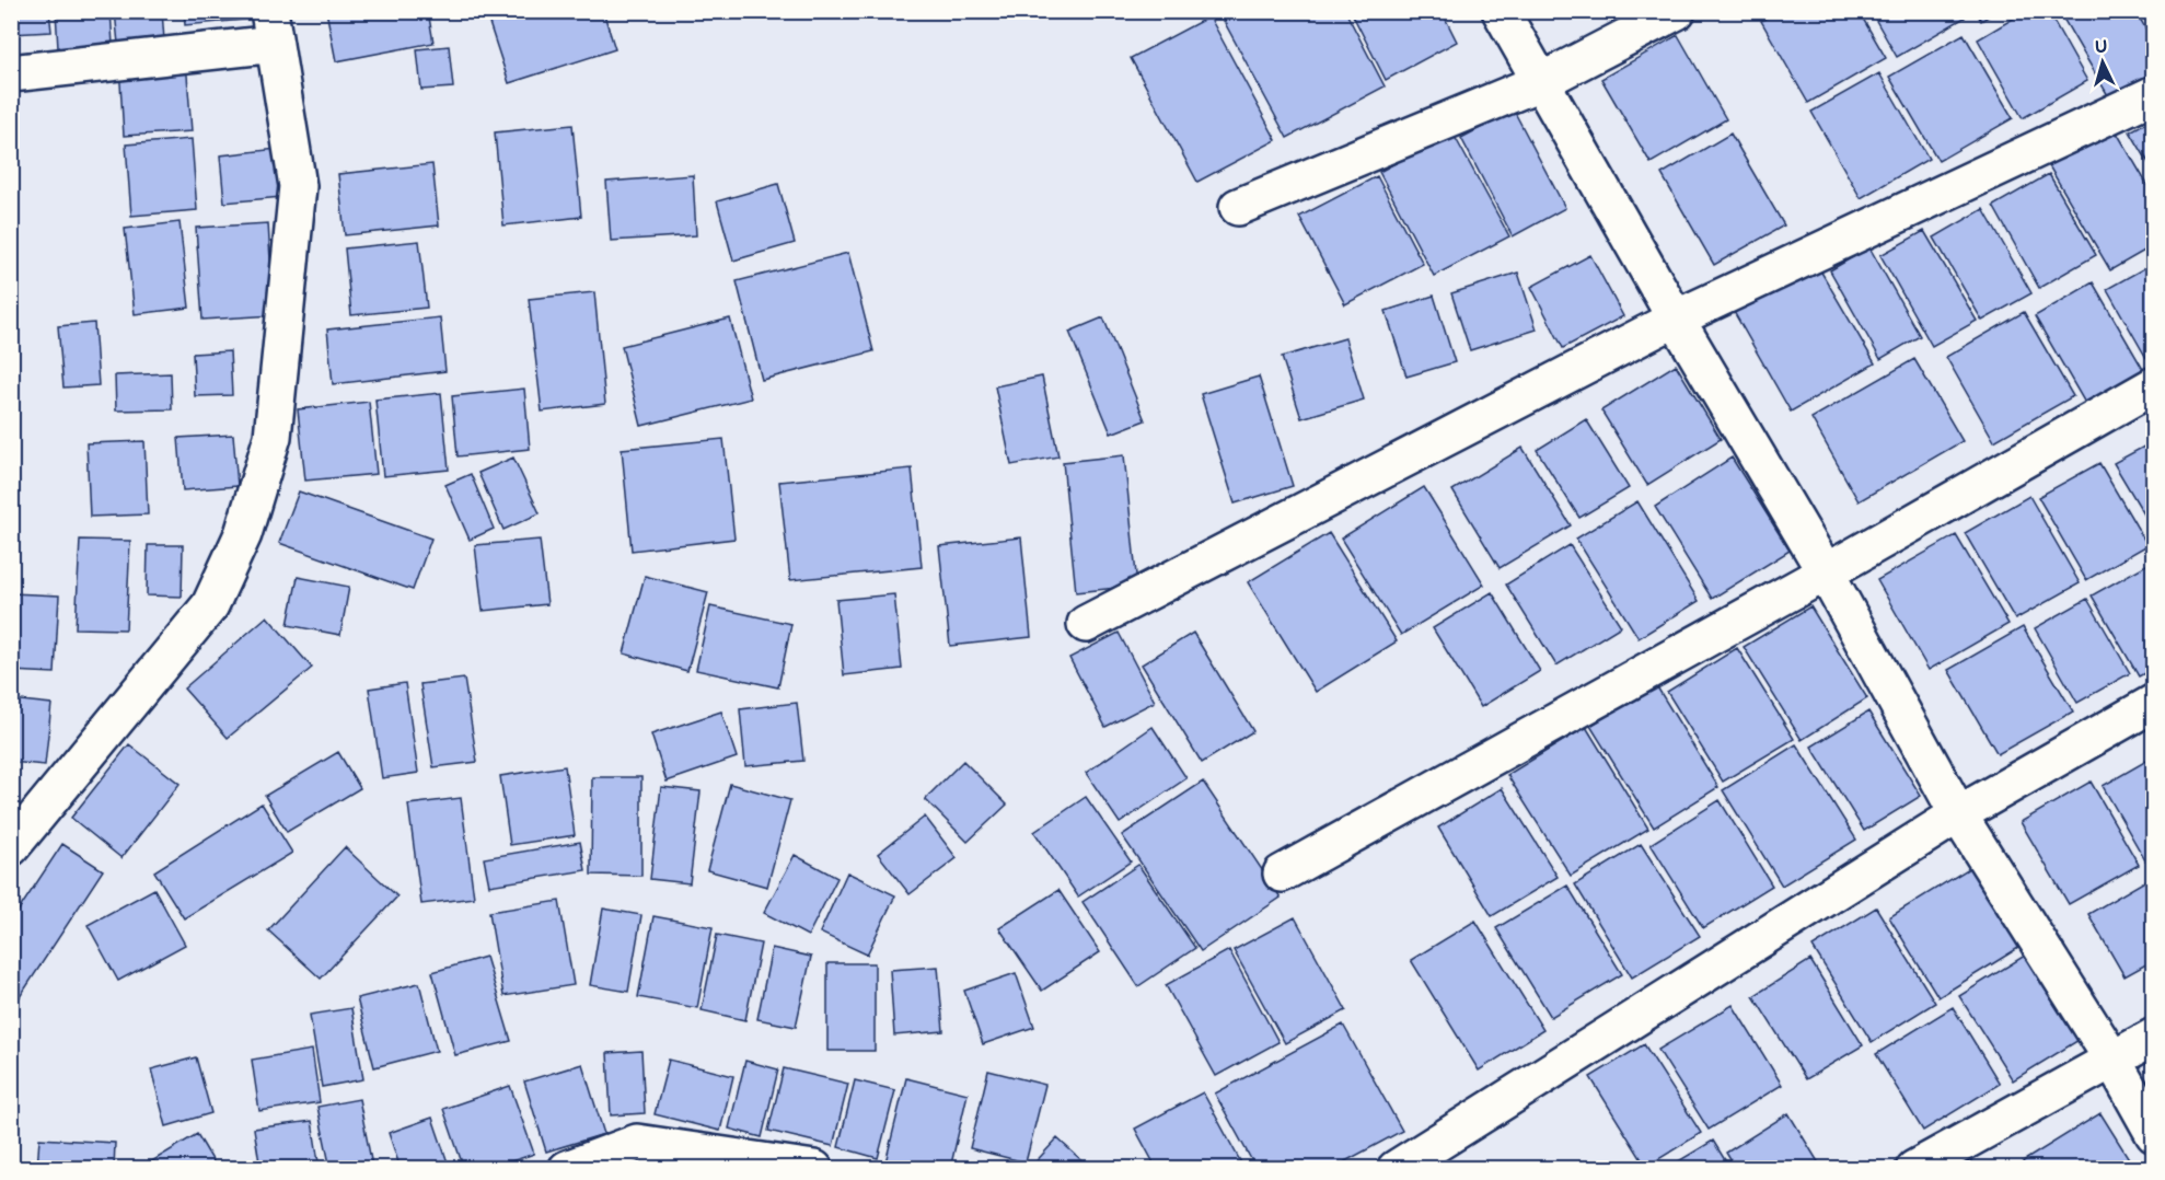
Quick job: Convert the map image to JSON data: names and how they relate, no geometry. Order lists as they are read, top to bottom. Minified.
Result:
{"north":"top"}
